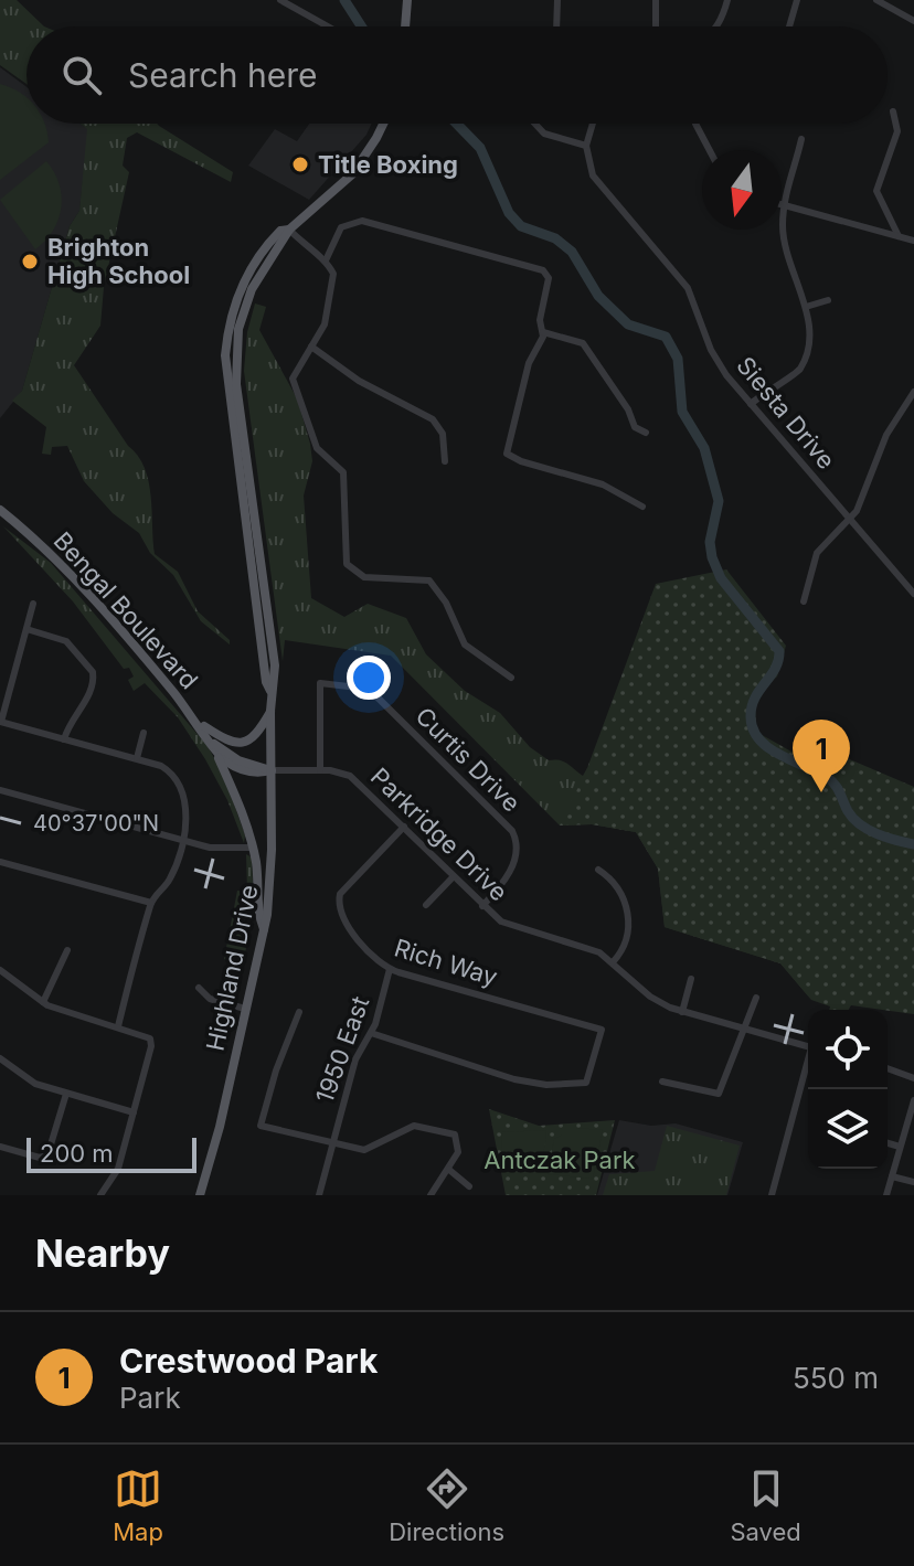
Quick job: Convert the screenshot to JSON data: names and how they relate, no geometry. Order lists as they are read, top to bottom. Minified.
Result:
{"streets":{"main road":["Bengal Boulevard","Highland Drive"],"street":["Siesta Drive","Curtis Drive","Parkridge Drive","Rich Way","1950 East"]},"crossings":[["Bengal Boulevard","Parkridge Drive"],["Bengal Boulevard","Highland Drive"],["Curtis Drive","Parkridge Drive"],["Parkridge Drive","Rich Way"],["Parkridge Drive","Highland Drive"],["Rich Way","1950 East"]],"parks":["Antczak Park"],"places":["Title Boxing","Brighton High School"],"scale_bar":"200 m","north":"bottom","page":{"search":"Search here","pins":"1","scale":"200 m","heading":"Nearby","list":[{"mark":"1","name":"Crestwood Park","note":"Park","value":"550 m"}],"nav":["Map","Directions","Saved"]},"coordinates":["40°37'00\"N"]}
